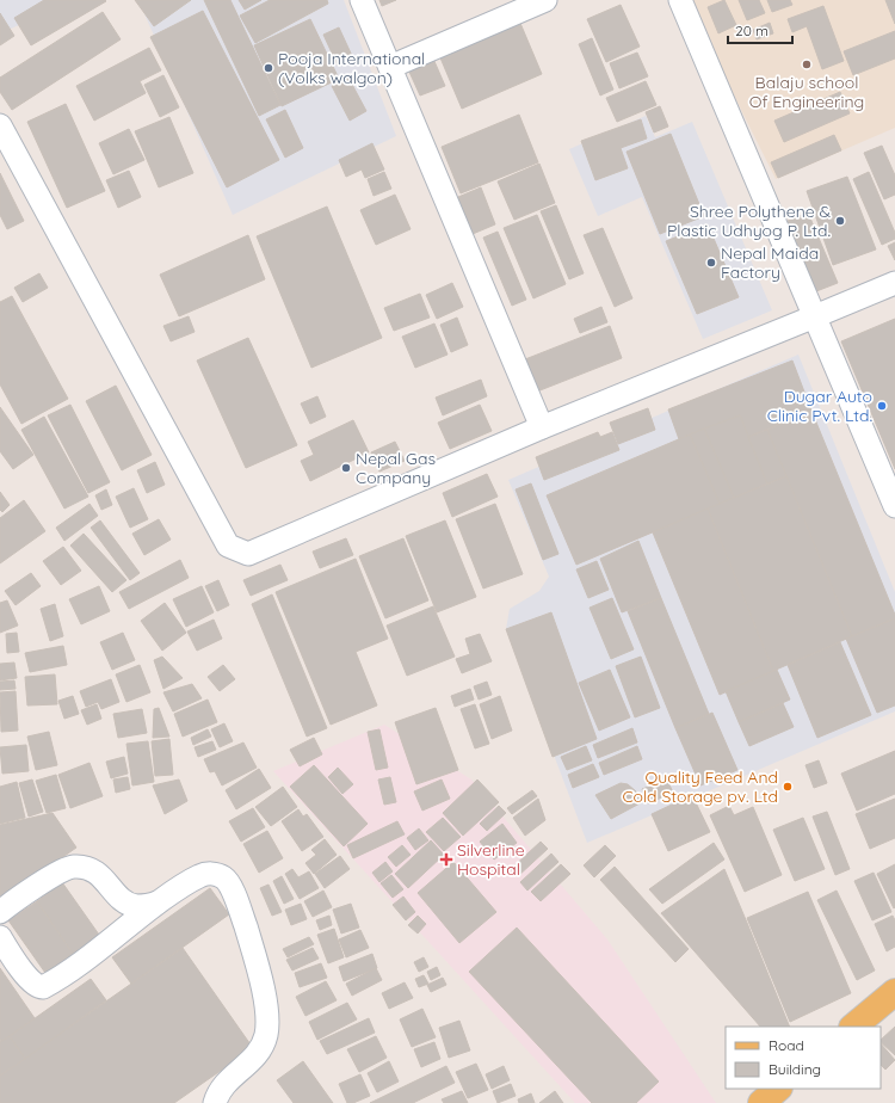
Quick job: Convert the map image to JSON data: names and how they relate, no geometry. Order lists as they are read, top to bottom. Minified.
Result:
{"places":{"other":["Balaju school Of Engineering","Pooja International (Volks walgon)","Shree Polythene & Plastic Udhyog P. Ltd.","Nepal Maida Factory","Dugar Auto Clinic Pvt. Ltd.","Nepal Gas Company","Quality Feed And Cold Storage pv. Ltd"],"health":["Silverline Hospital"]},"legend":["Road","Building"],"scale_bar":"20 m"}
